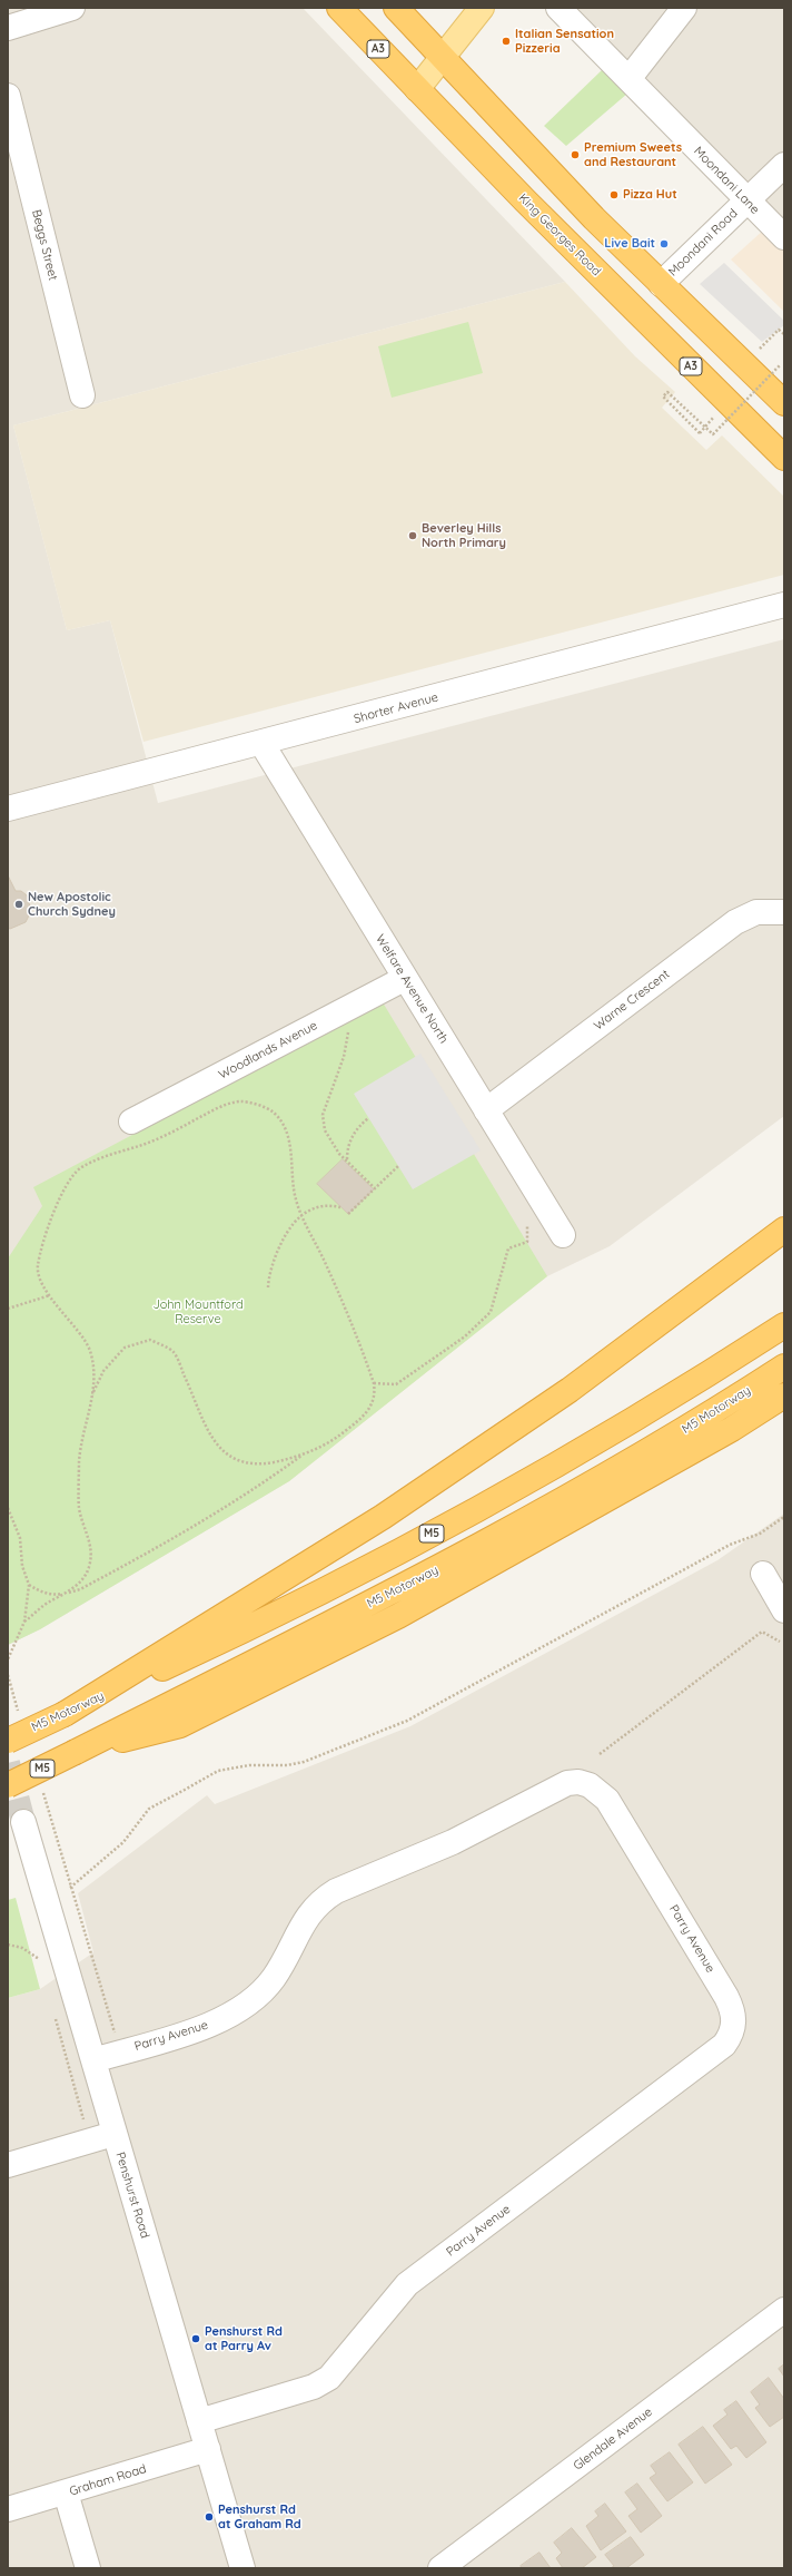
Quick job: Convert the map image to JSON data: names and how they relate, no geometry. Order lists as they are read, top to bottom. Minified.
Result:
{"streets":{"highway":["A3","King Georges Road","M5 Motorway","M5"],"street":["Moondani Lane","Moondani Road","Beggs Street","Shorter Avenue","Welfare Avenue North","Warne Crescent","Woodlands Avenue","Parry Avenue","Penshurst Road","Glendale Avenue","Graham Road"]},"crossings":[["Moondani Lane","Moondani Road"],["Shorter Avenue","Welfare Avenue North"],["Welfare Avenue North","Warne Crescent"],["Welfare Avenue North","Woodlands Avenue"],["M5 Motorway","M5"],["Parry Avenue","Penshurst Road"],["Penshurst Road","Graham Road"]],"parks":["John Mountford Reserve"],"places":["Italian Sensation Pizzeria","Premium Sweets and Restaurant","Pizza Hut","Live Bait","Beverley Hills North Primary","New Apostolic Church Sydney","Penshurst Rd at Parry Av","Penshurst Rd at Graham Rd"]}
